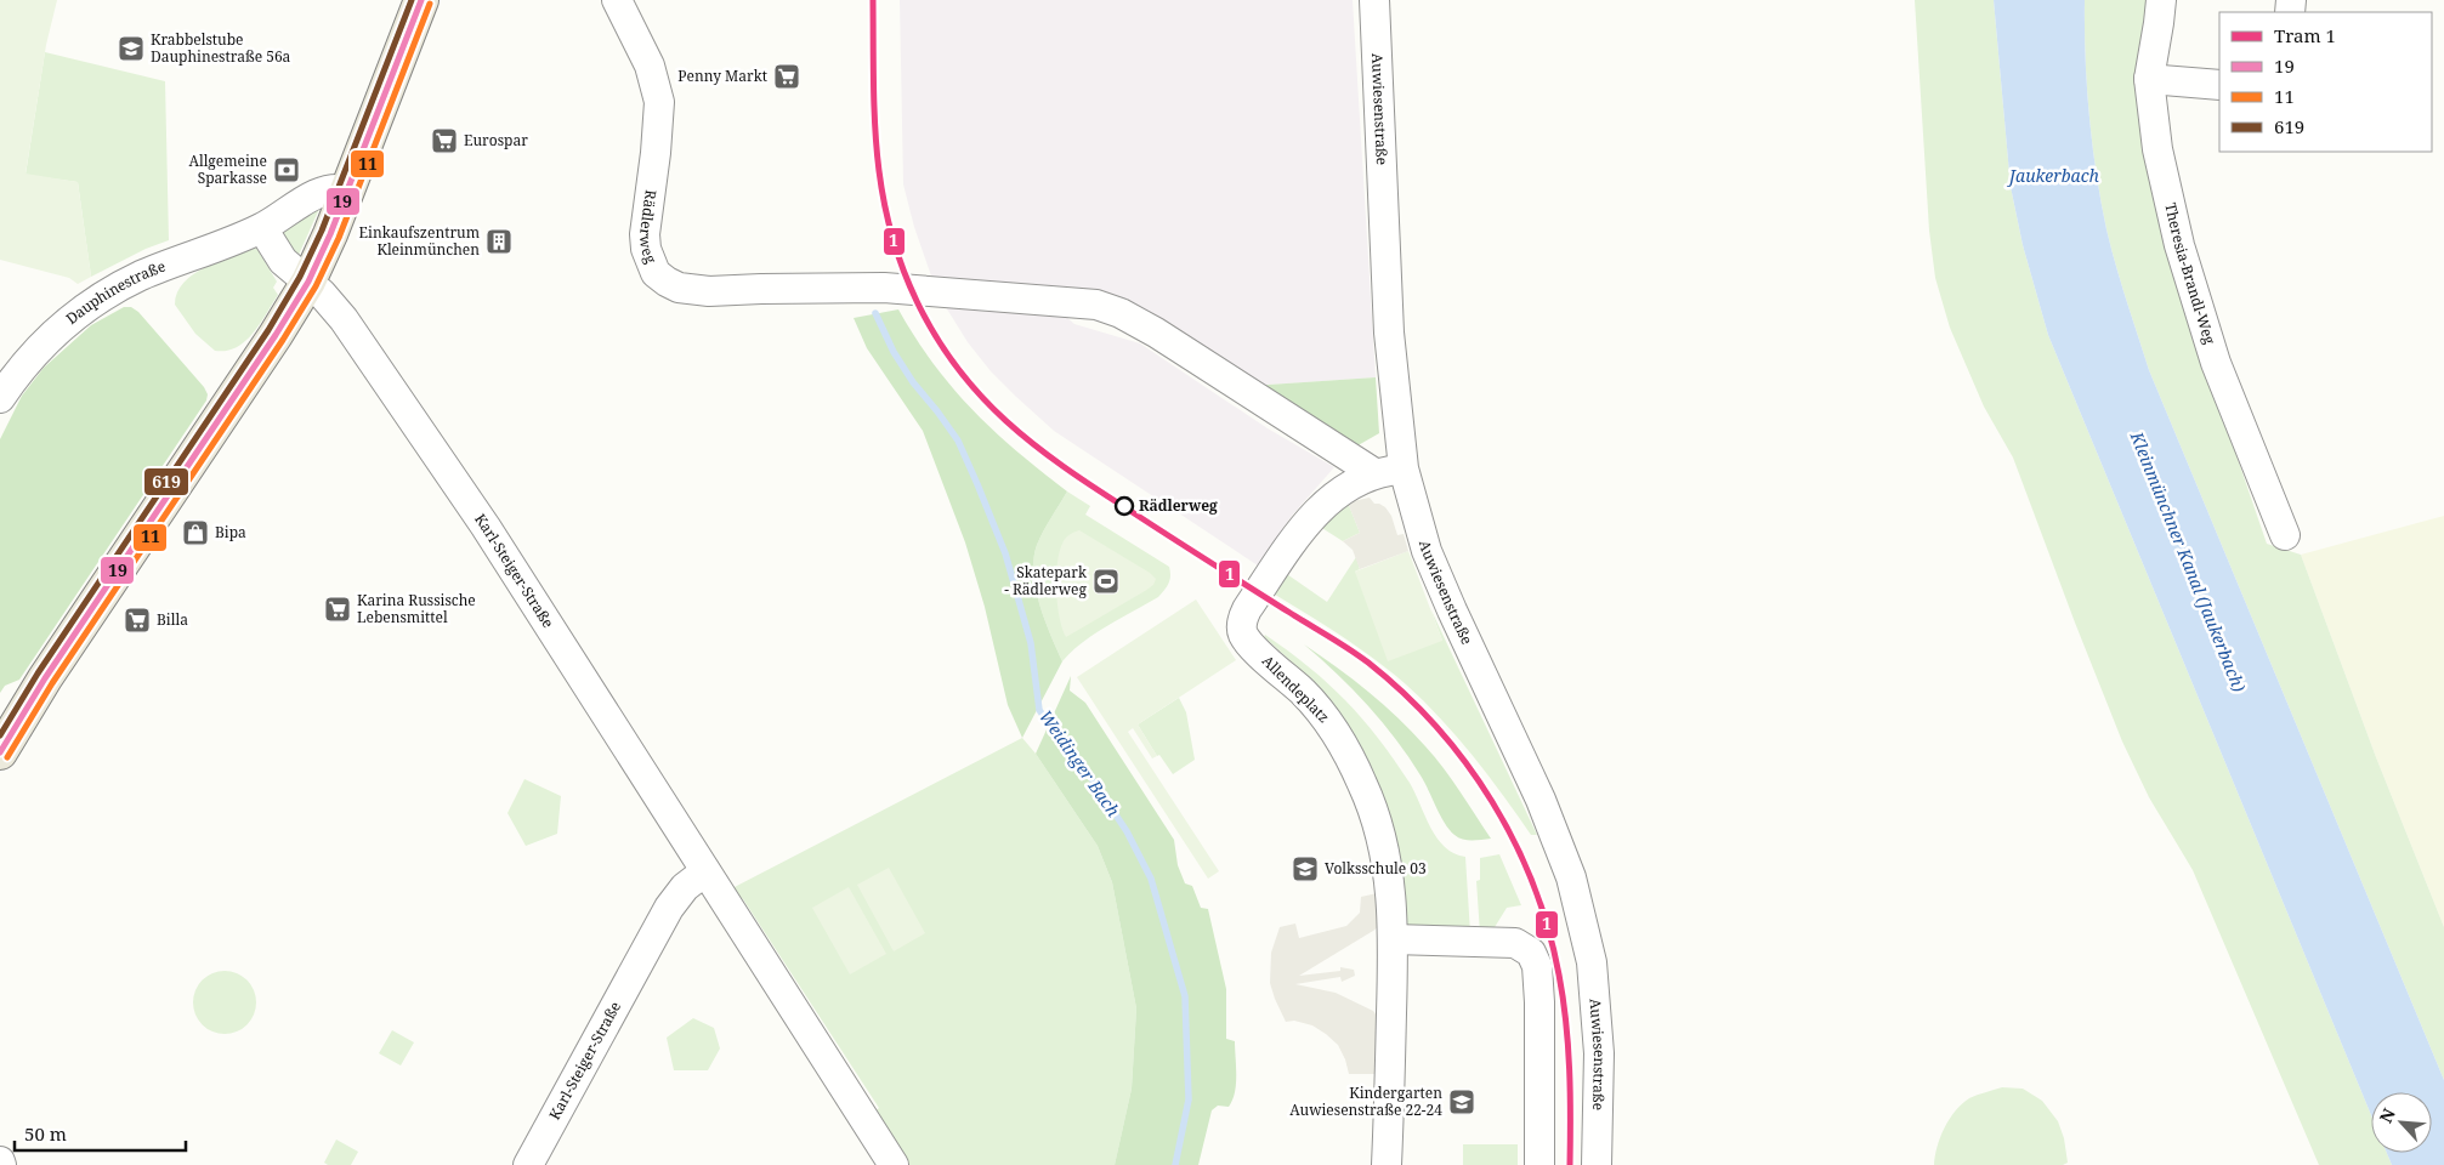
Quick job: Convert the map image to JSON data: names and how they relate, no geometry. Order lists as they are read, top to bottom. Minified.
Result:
{"streets":{"street":["Auwiesenstraße","Rädlerweg","Theresia-Brandl-Weg","Dauphinestraße","Karl-Steiger-Straße","Allendeplatz"]},"crossings":[["Auwiesenstraße","Allendeplatz"],["Rädlerweg","Allendeplatz"]],"water":["Jaukerbach","Kleinmünchner Kanal (Jaukerbach)","Weidinger Bach"],"places":{"school or university":["Krabbelstube Dauphinestraße 56a","Volksschule 03","Kindergarten Auwiesenstraße 22-24"],"supermarket":["Penny Markt","Eurospar","Karina Russische Lebensmittel","Billa"],"bank":["Allgemeine Sparkasse"],"building":["Einkaufszentrum Kleinmünchen"],"other":["Rädlerweg"],"shop":["Bipa"],"sports":["Skatepark - Rädlerweg"]},"lines":["tram line 1","transit line 19","transit line 619","transit line 11"],"legend":["Tram 1","19","11","619"],"scale_bar":"50 m","north":"top left"}
